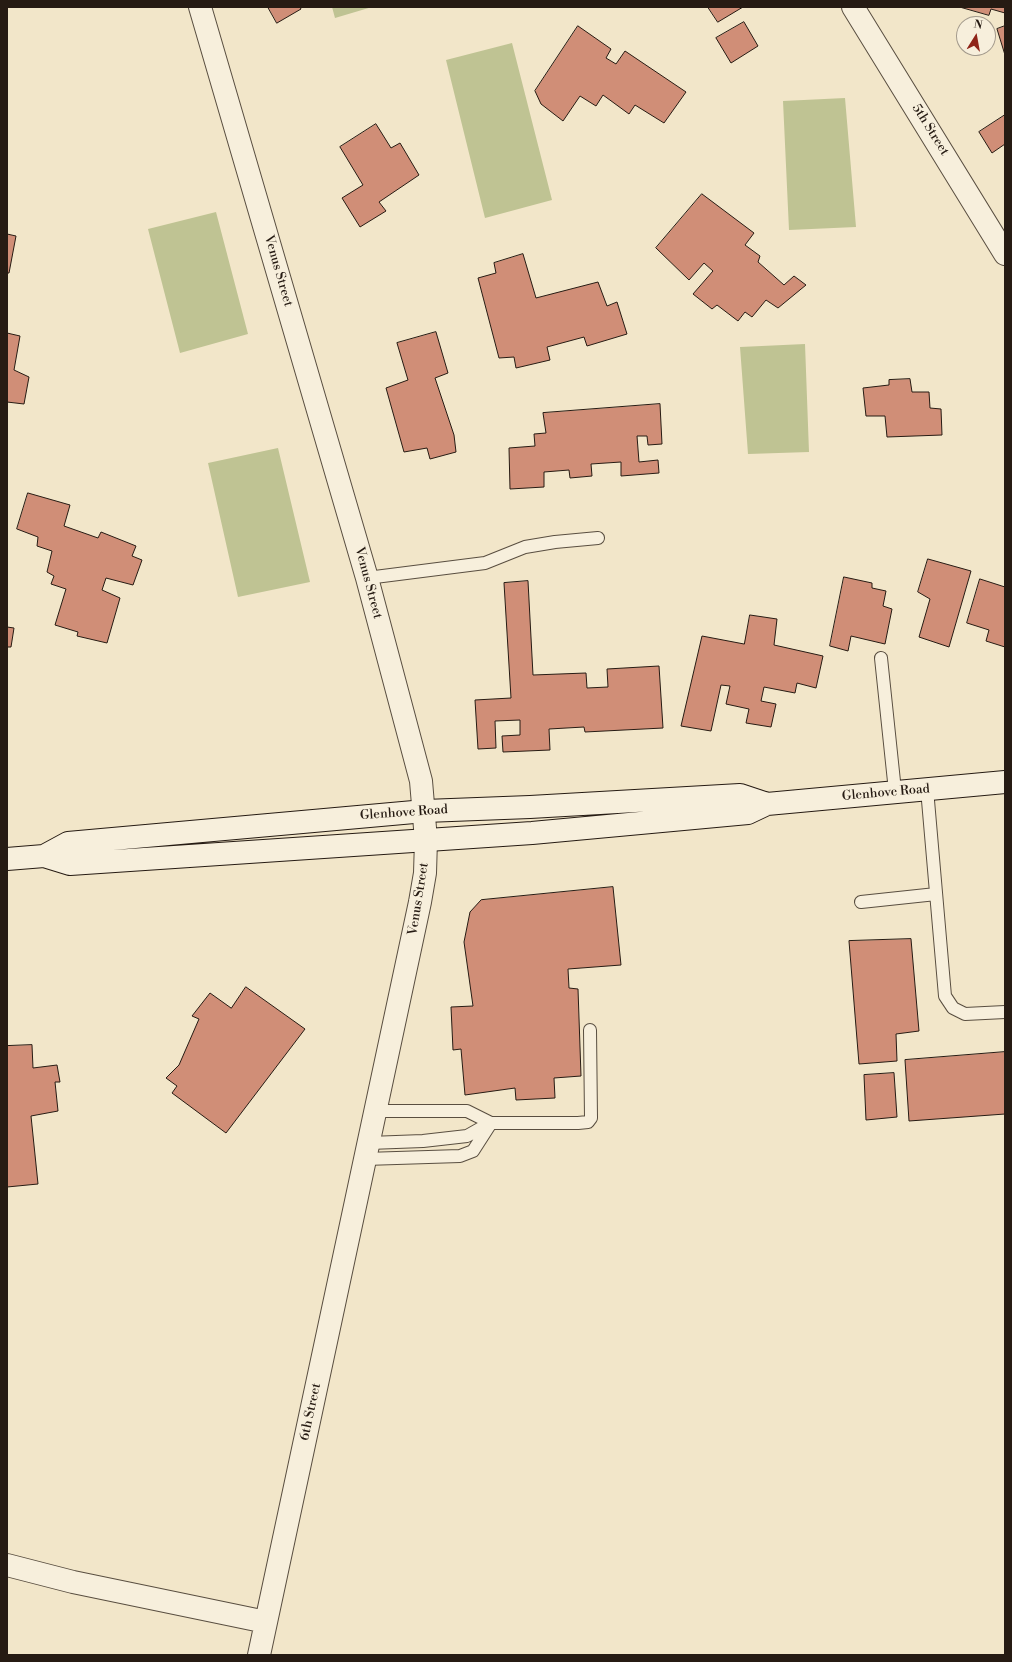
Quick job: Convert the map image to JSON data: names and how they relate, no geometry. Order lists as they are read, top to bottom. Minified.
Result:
{"streets":{"street":["5th Street","Venus Street","Glenhove Road","6th Street"]},"crossings":[["Venus Street","Glenhove Road"],["Venus Street","6th Street"]],"north":"top"}
